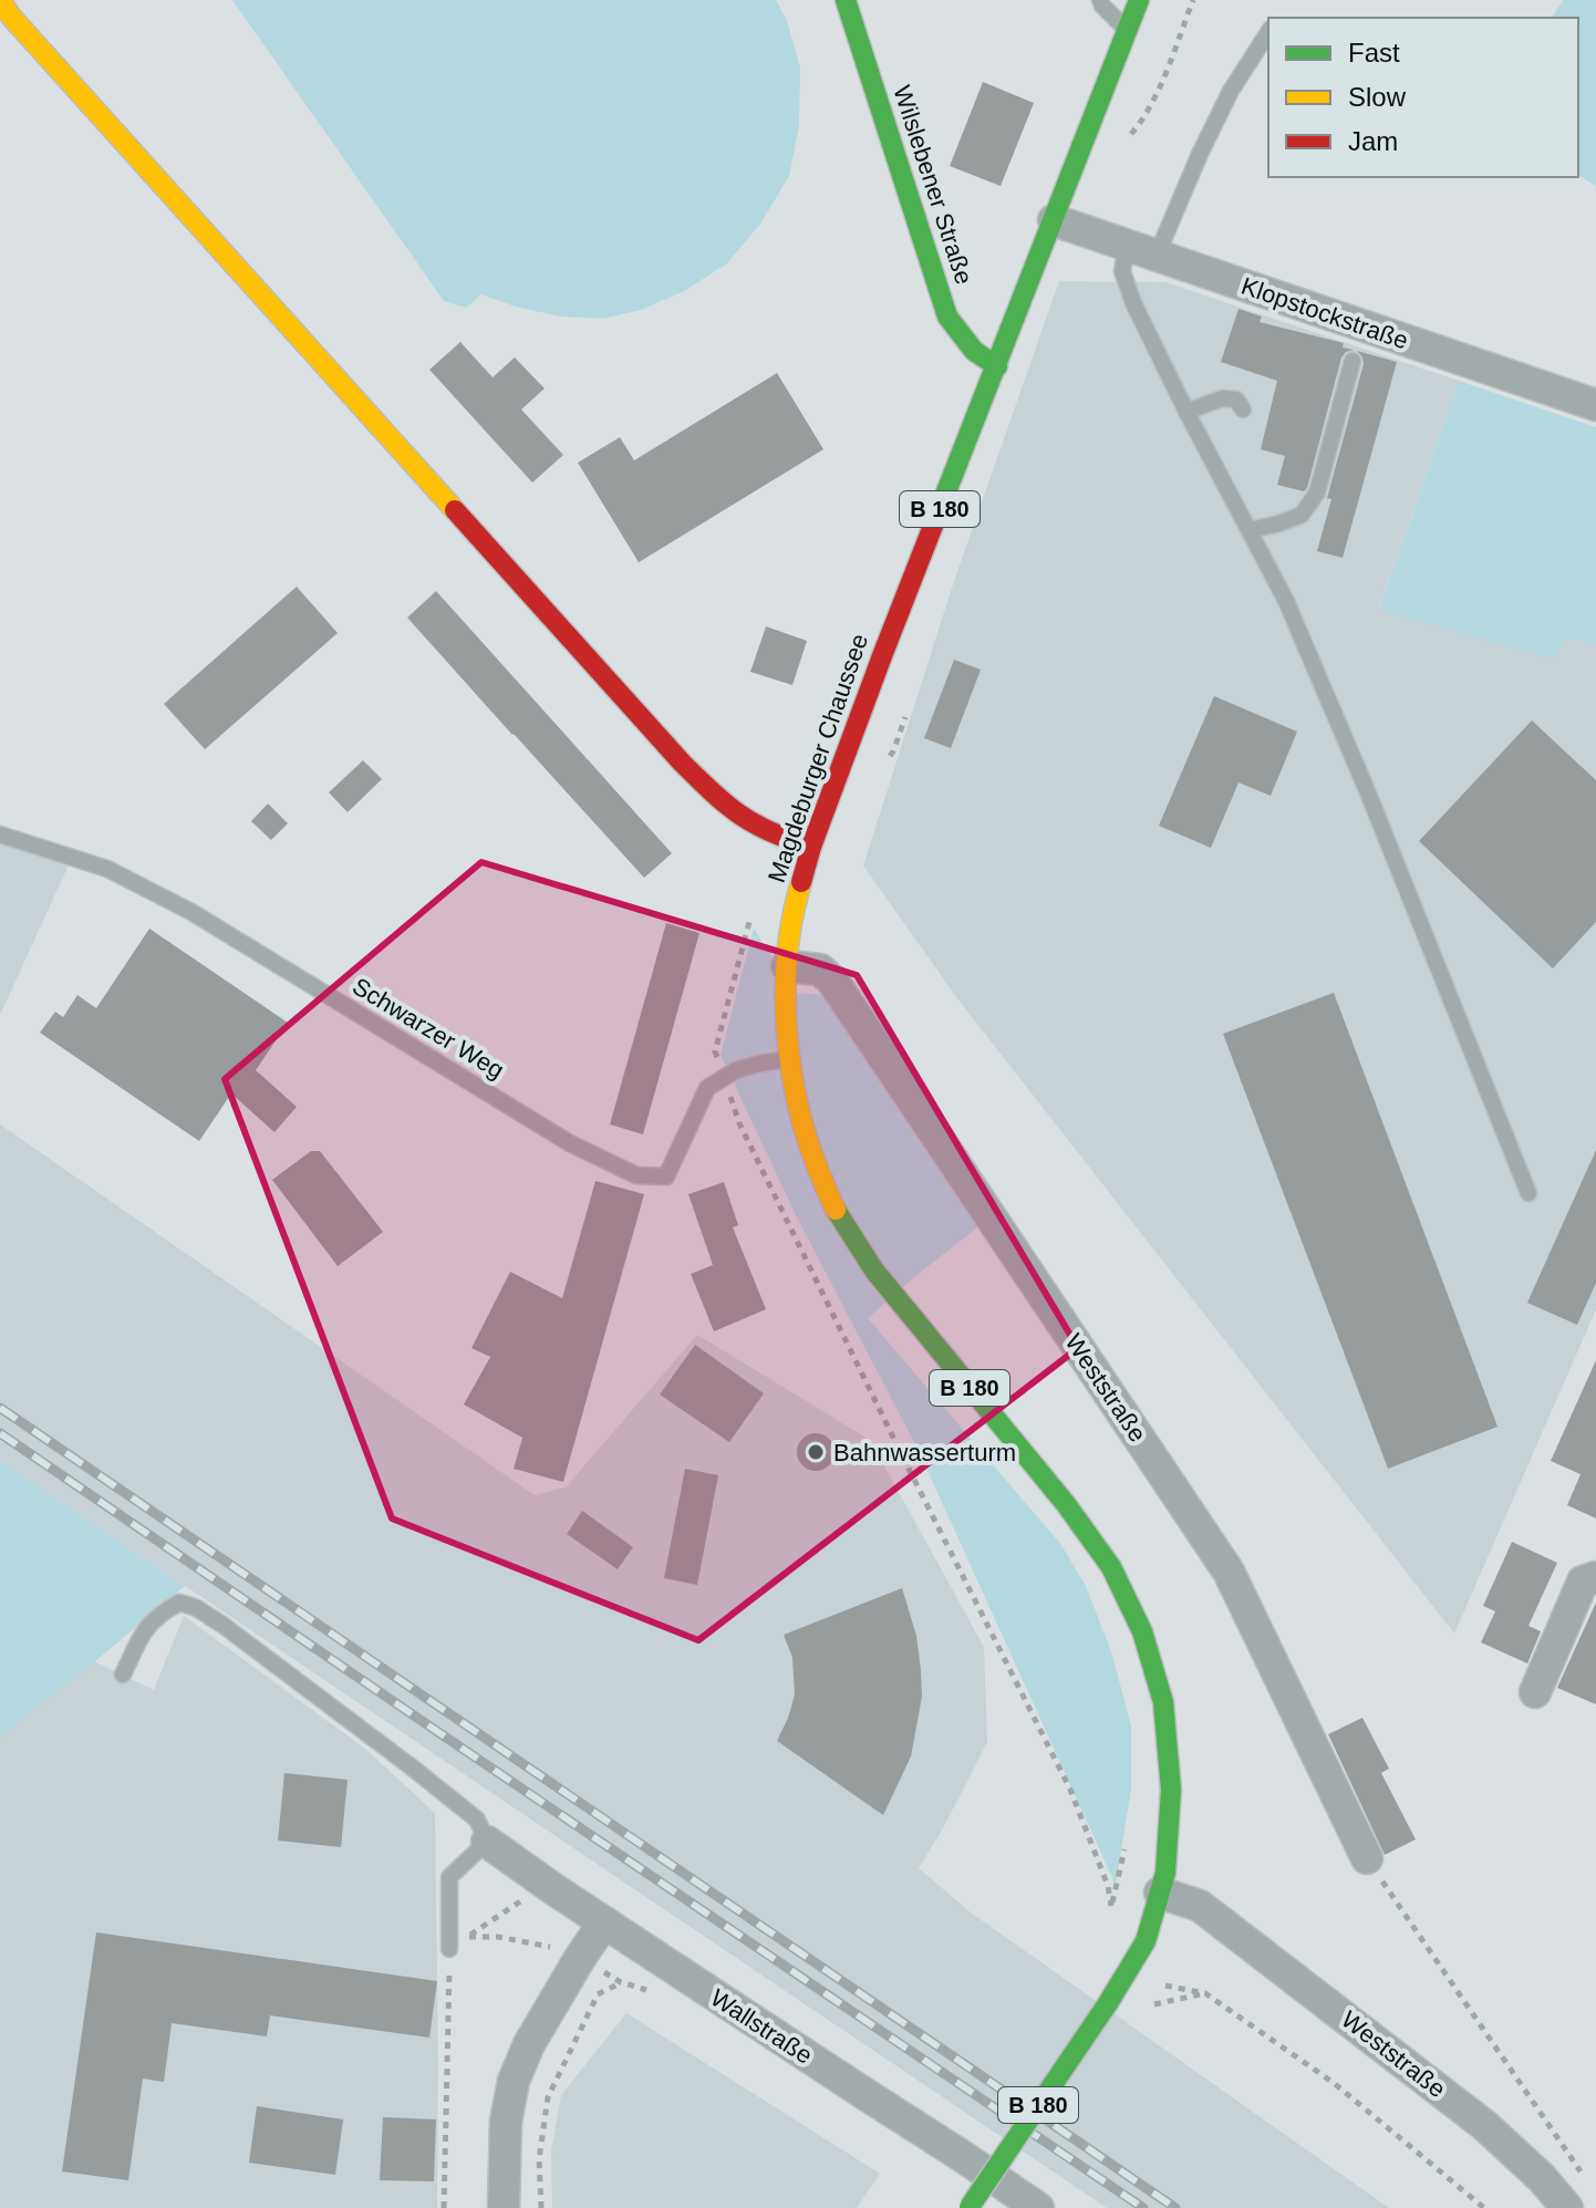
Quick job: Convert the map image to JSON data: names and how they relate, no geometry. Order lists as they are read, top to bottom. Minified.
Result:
{"streets":{"main road":["Wilslebener Straße","B 180","Magdeburger Chaussee"],"street":["Klopstockstraße","Weststraße","Wallstraße"],"lane":["Schwarzer Weg"]},"crossings":[["Wilslebener Straße","Magdeburger Chaussee"],["Klopstockstraße","Magdeburger Chaussee"],["Magdeburger Chaussee","Weststraße"]],"places":["Bahnwasserturm"],"legend":["Fast","Slow","Jam"]}
